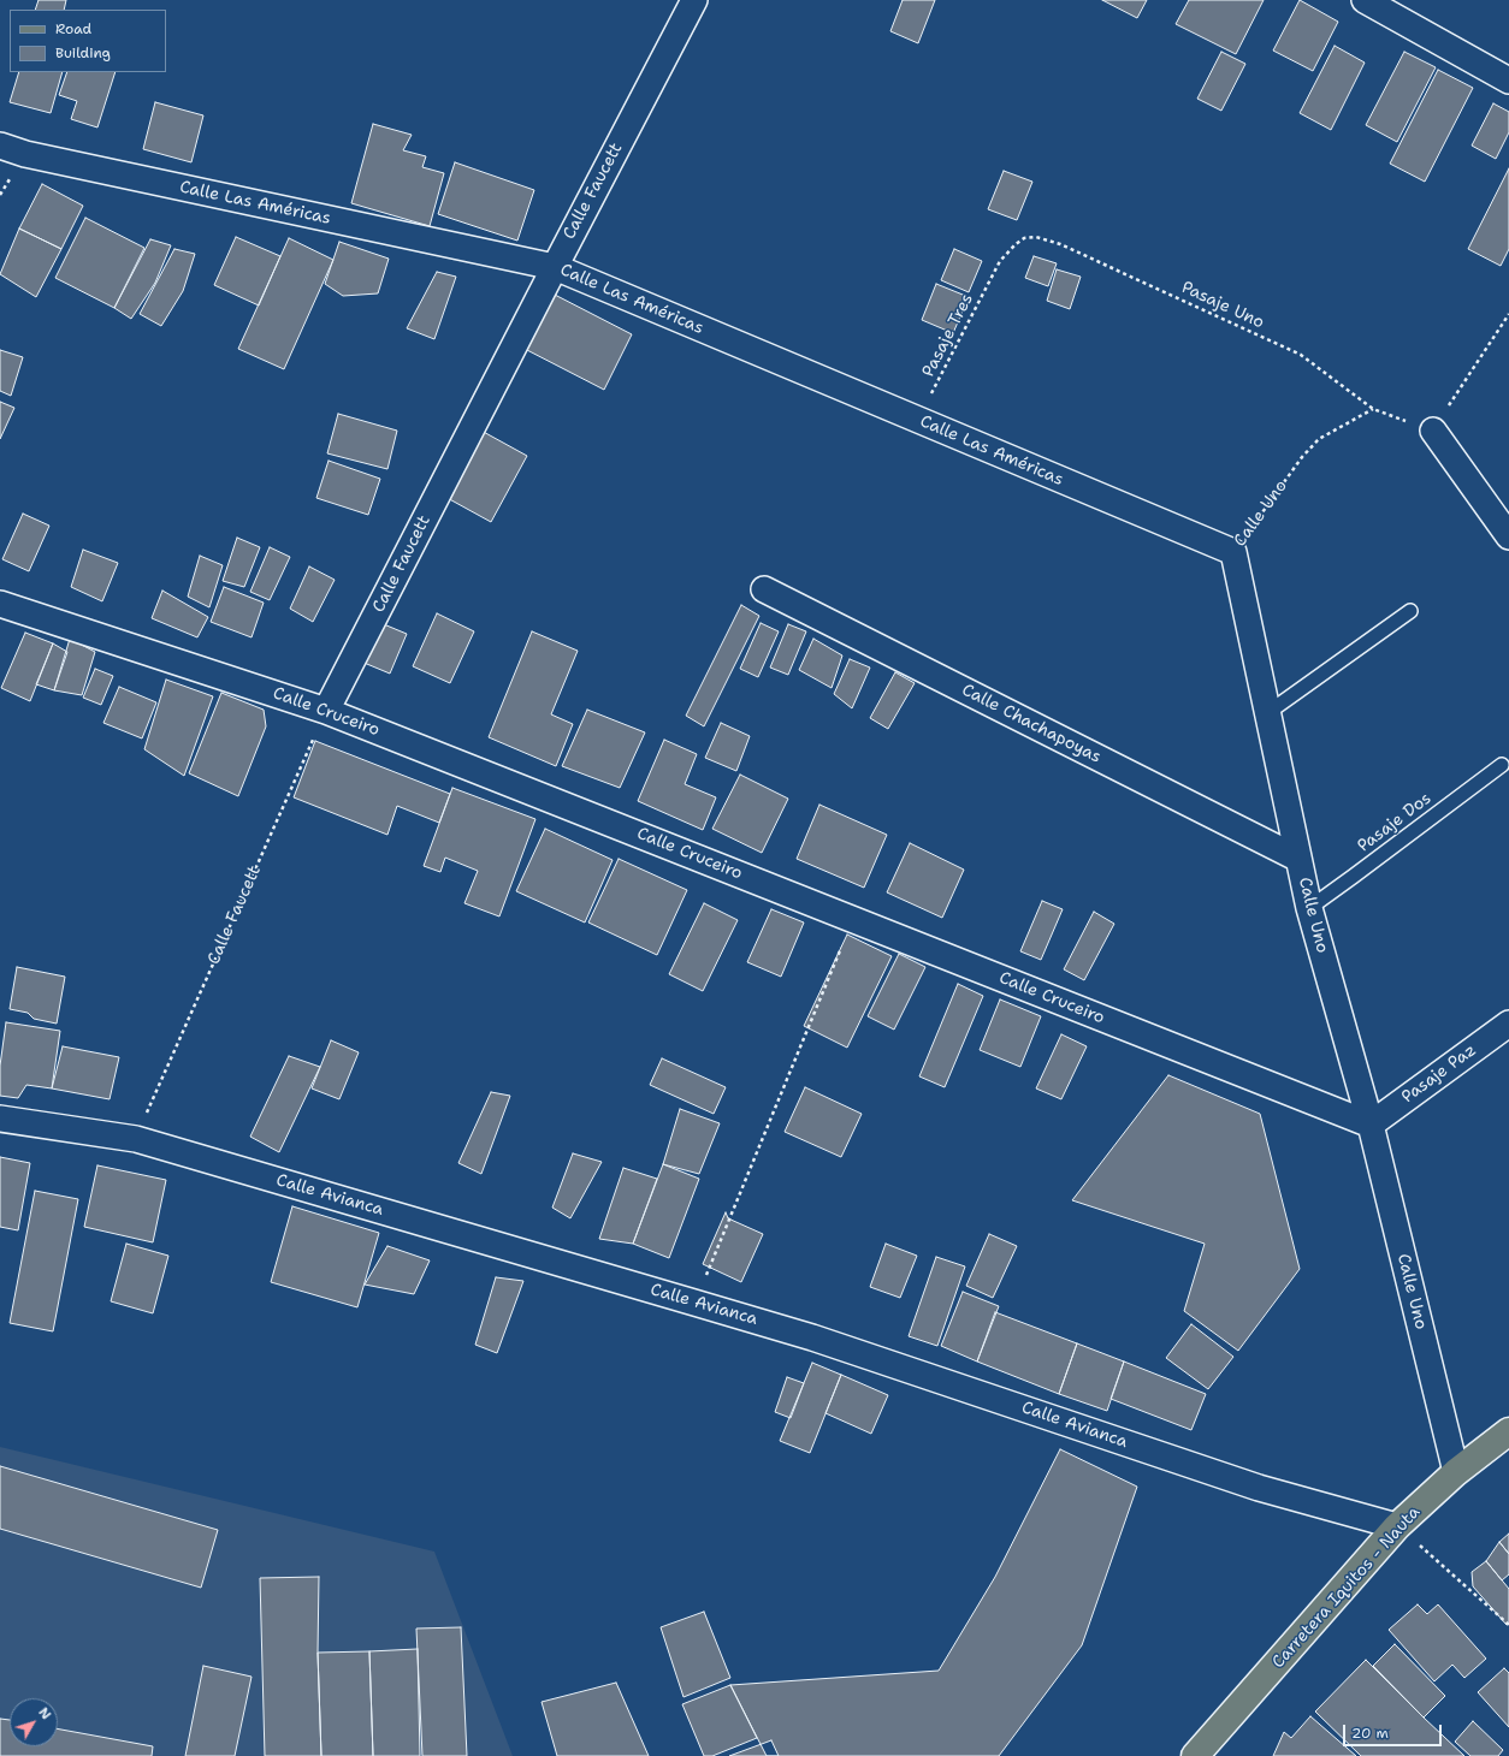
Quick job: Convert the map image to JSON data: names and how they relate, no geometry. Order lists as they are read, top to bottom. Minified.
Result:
{"streets":{"main road":["Carretera Iquitos - Nauta"],"street":["Calle Faucett","Calle Las Américas","Calle Uno","Calle Cruceiro","Calle Chachapoyas","Pasaje Paz","Calle Avianca"],"lane":["Pasaje Dos"],"path":["Pasaje Uno","Pasaje Tres"]},"crossings":[["Calle Faucett","Calle Las Américas"],["Calle Faucett","Calle Cruceiro"],["Calle Faucett","Calle Avianca"],["Calle Las Américas","Pasaje Tres"],["Calle Las Américas","Calle Uno"],["Pasaje Uno","Pasaje Tres"],["Pasaje Uno","Calle Uno"],["Calle Uno","Calle Cruceiro"],["Calle Uno","Calle Chachapoyas"],["Calle Uno","Pasaje Dos"],["Calle Uno","Pasaje Paz"],["Calle Uno","Carretera Iquitos - Nauta"],["Calle Cruceiro","Pasaje Paz"],["Calle Avianca","Carretera Iquitos - Nauta"]],"legend":["Road","Building"],"scale_bar":"20 m","north":"top right"}
